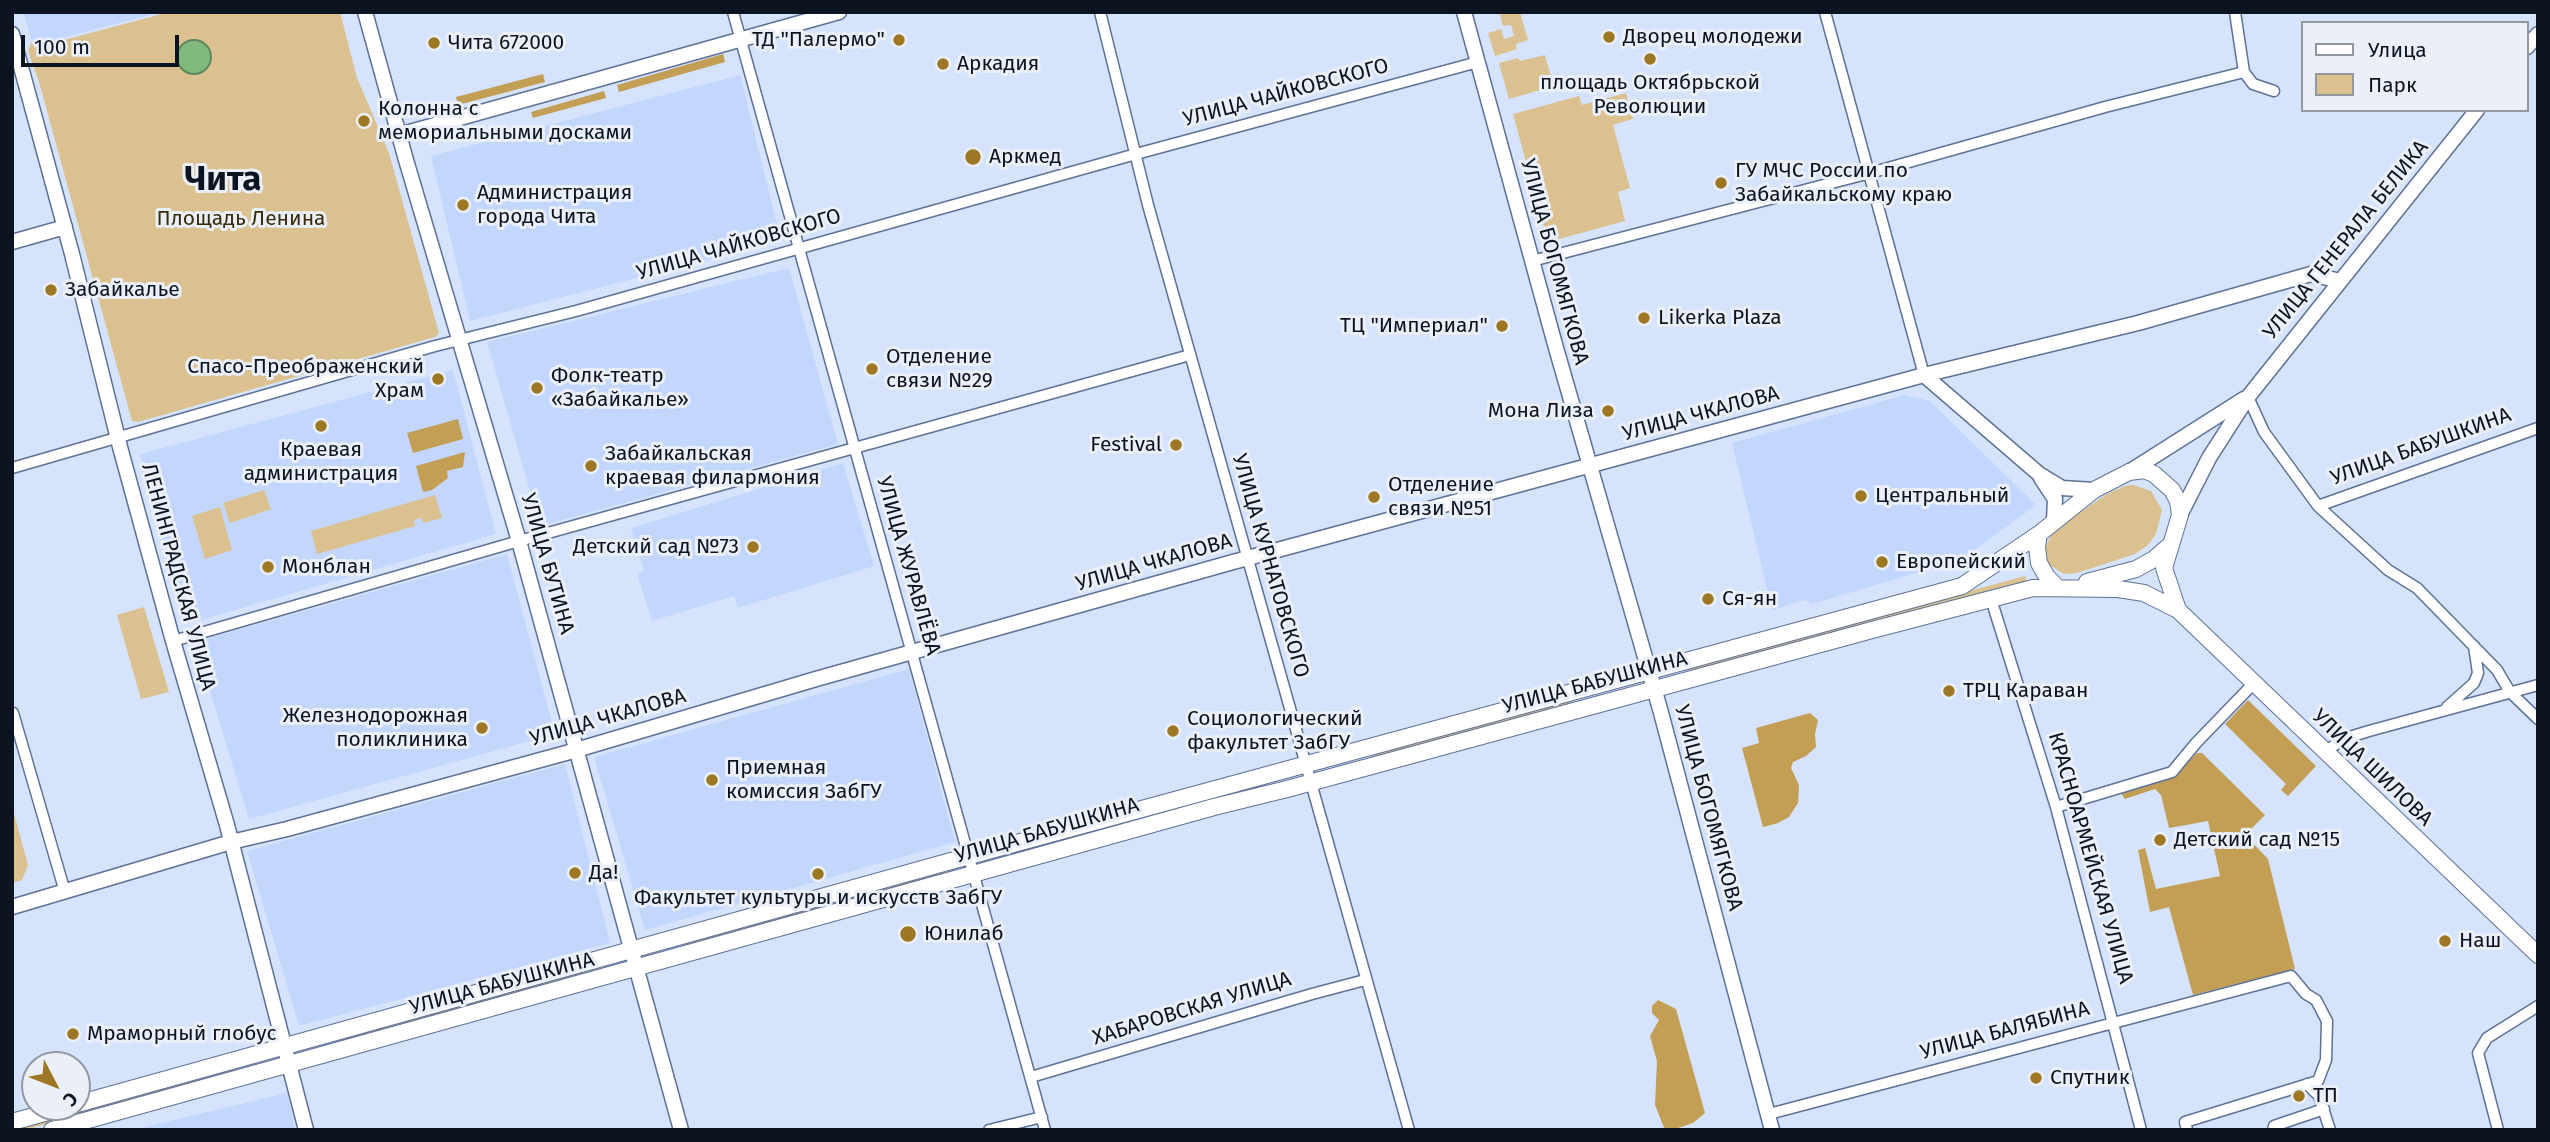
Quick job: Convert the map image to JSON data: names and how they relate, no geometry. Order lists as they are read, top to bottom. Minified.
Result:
{"streets":{"main road":["УЛИЦА ГЕНЕРАЛА БЕЛИКА","УЛИЦА БОГОМЯГКОВА","УЛИЦА ЧКАЛОВА","УЛИЦА БАБУШКИНА","УЛИЦА БУТИНА","ЛЕНИНГРАДСКАЯ УЛИЦА","УЛИЦА ШИЛОВА"],"street":["УЛИЦА ЧАЙКОВСКОГО","УЛИЦА ЖУРАВЛЁВА","УЛИЦА КУРНАТОВСКОГО","КРАСНОАРМЕЙСКАЯ УЛИЦА","ХАБАРОВСКАЯ УЛИЦА","УЛИЦА БАЛЯБИНА"]},"crossings":[["УЛИЦА ЧАЙКОВСКОГО","УЛИЦА БОГОМЯГКОВА"],["УЛИЦА ЧАЙКОВСКОГО","УЛИЦА БУТИНА"],["УЛИЦА ЧАЙКОВСКОГО","УЛИЦА ЖУРАВЛЁВА"],["УЛИЦА ЧАЙКОВСКОГО","УЛИЦА КУРНАТОВСКОГО"],["УЛИЦА ЧАЙКОВСКОГО","ЛЕНИНГРАДСКАЯ УЛИЦА"],["УЛИЦА ГЕНЕРАЛА БЕЛИКА","УЛИЦА ЧКАЛОВА"],["УЛИЦА БОГОМЯГКОВА","УЛИЦА ЧКАЛОВА"],["УЛИЦА БОГОМЯГКОВА","УЛИЦА БАБУШКИНА"],["УЛИЦА БОГОМЯГКОВА","УЛИЦА БАЛЯБИНА"],["УЛИЦА ЧКАЛОВА","УЛИЦА БУТИНА"],["УЛИЦА ЧКАЛОВА","УЛИЦА ЖУРАВЛЁВА"],["УЛИЦА ЧКАЛОВА","УЛИЦА КУРНАТОВСКОГО"],["УЛИЦА ЧКАЛОВА","ЛЕНИНГРАДСКАЯ УЛИЦА"],["УЛИЦА БАБУШКИНА","УЛИЦА БУТИНА"],["УЛИЦА БАБУШКИНА","УЛИЦА ЖУРАВЛЁВА"],["УЛИЦА БАБУШКИНА","УЛИЦА КУРНАТОВСКОГО"],["УЛИЦА БАБУШКИНА","ЛЕНИНГРАДСКАЯ УЛИЦА"],["УЛИЦА БАБУШКИНА","КРАСНОАРМЕЙСКАЯ УЛИЦА"],["УЛИЦА ЖУРАВЛЁВА","ХАБАРОВСКАЯ УЛИЦА"],["УЛИЦА КУРНАТОВСКОГО","ХАБАРОВСКАЯ УЛИЦА"],["КРАСНОАРМЕЙСКАЯ УЛИЦА","УЛИЦА БАЛЯБИНА"]],"districts":["Чита"],"parks":["Площадь Ленина"],"places":["Дворец молодежи","ТД \"Палермо\"","Чита 672000","площадь Октябрьской Революции","Аркадия","Колонна с мемориальными досками","Аркмед","ГУ МЧС России по Забайкальскому краю","Администрация города Чита","Забайкалье","Likerka Plaza","ТЦ \"Империал\"","Отделение связи №29","Спасо-Преображенский Храм","Фолк-театр «Забайкалье»","Мона Лиза","Краевая администрация","Festival","Забайкальская краевая филармония","Центральный","Отделение связи №51","Детский сад №73","Европейский","Монблан","Ся-ян","ТРЦ Караван","Железнодорожная поликлиника","Социологический факультет ЗабГУ","Приемная комиссия ЗабГУ","Детский сад №15","Да!","Факультет культуры и искусств ЗабГУ","Юнилаб","Наш","Мраморный глобус","Спутник","ТП"],"legend":["Улица","Парк"],"scale_bar":"100 m","north":"bottom right"}
